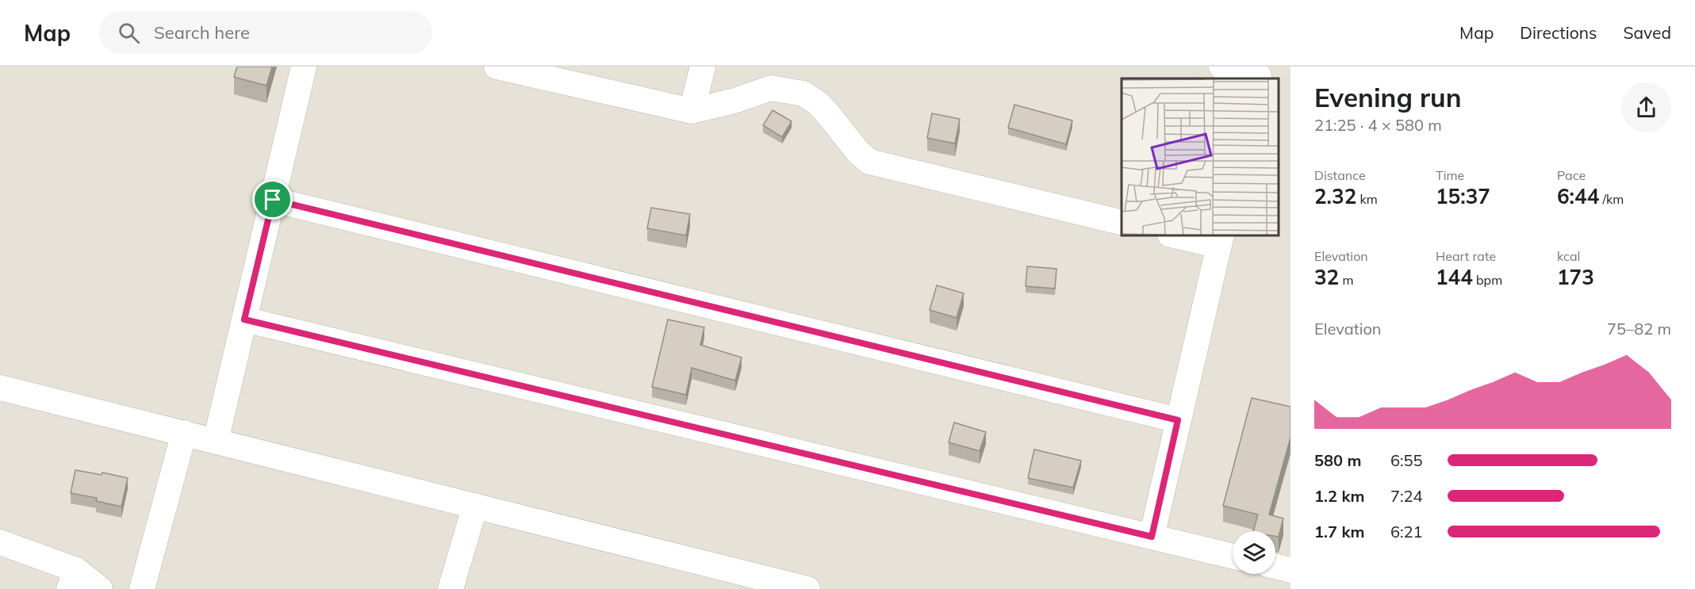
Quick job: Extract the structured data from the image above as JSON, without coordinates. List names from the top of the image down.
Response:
{
  "page": {
    "header": "Map",
    "search": "Search here",
    "nav": ["Map", "Directions", "Saved"],
    "heading": ["Evening run", "21:25 · 4 × 580 m"],
    "stats": [
      ["Distance", "2.32 km"],
      ["Time", "15:37"],
      ["Pace", "6:44 /km"],
      ["Elevation", "32 m"],
      ["Heart rate", "144 bpm"],
      ["kcal", "173"]
    ],
    "chart": ["Elevation", "75–82 m"],
    "list": [
      {
        "name": "580 m",
        "note": "6:55"
      },
      {
        "name": "1.2 km",
        "note": "7:24"
      },
      {
        "name": "1.7 km",
        "note": "6:21"
      }
    ]
  }
}
